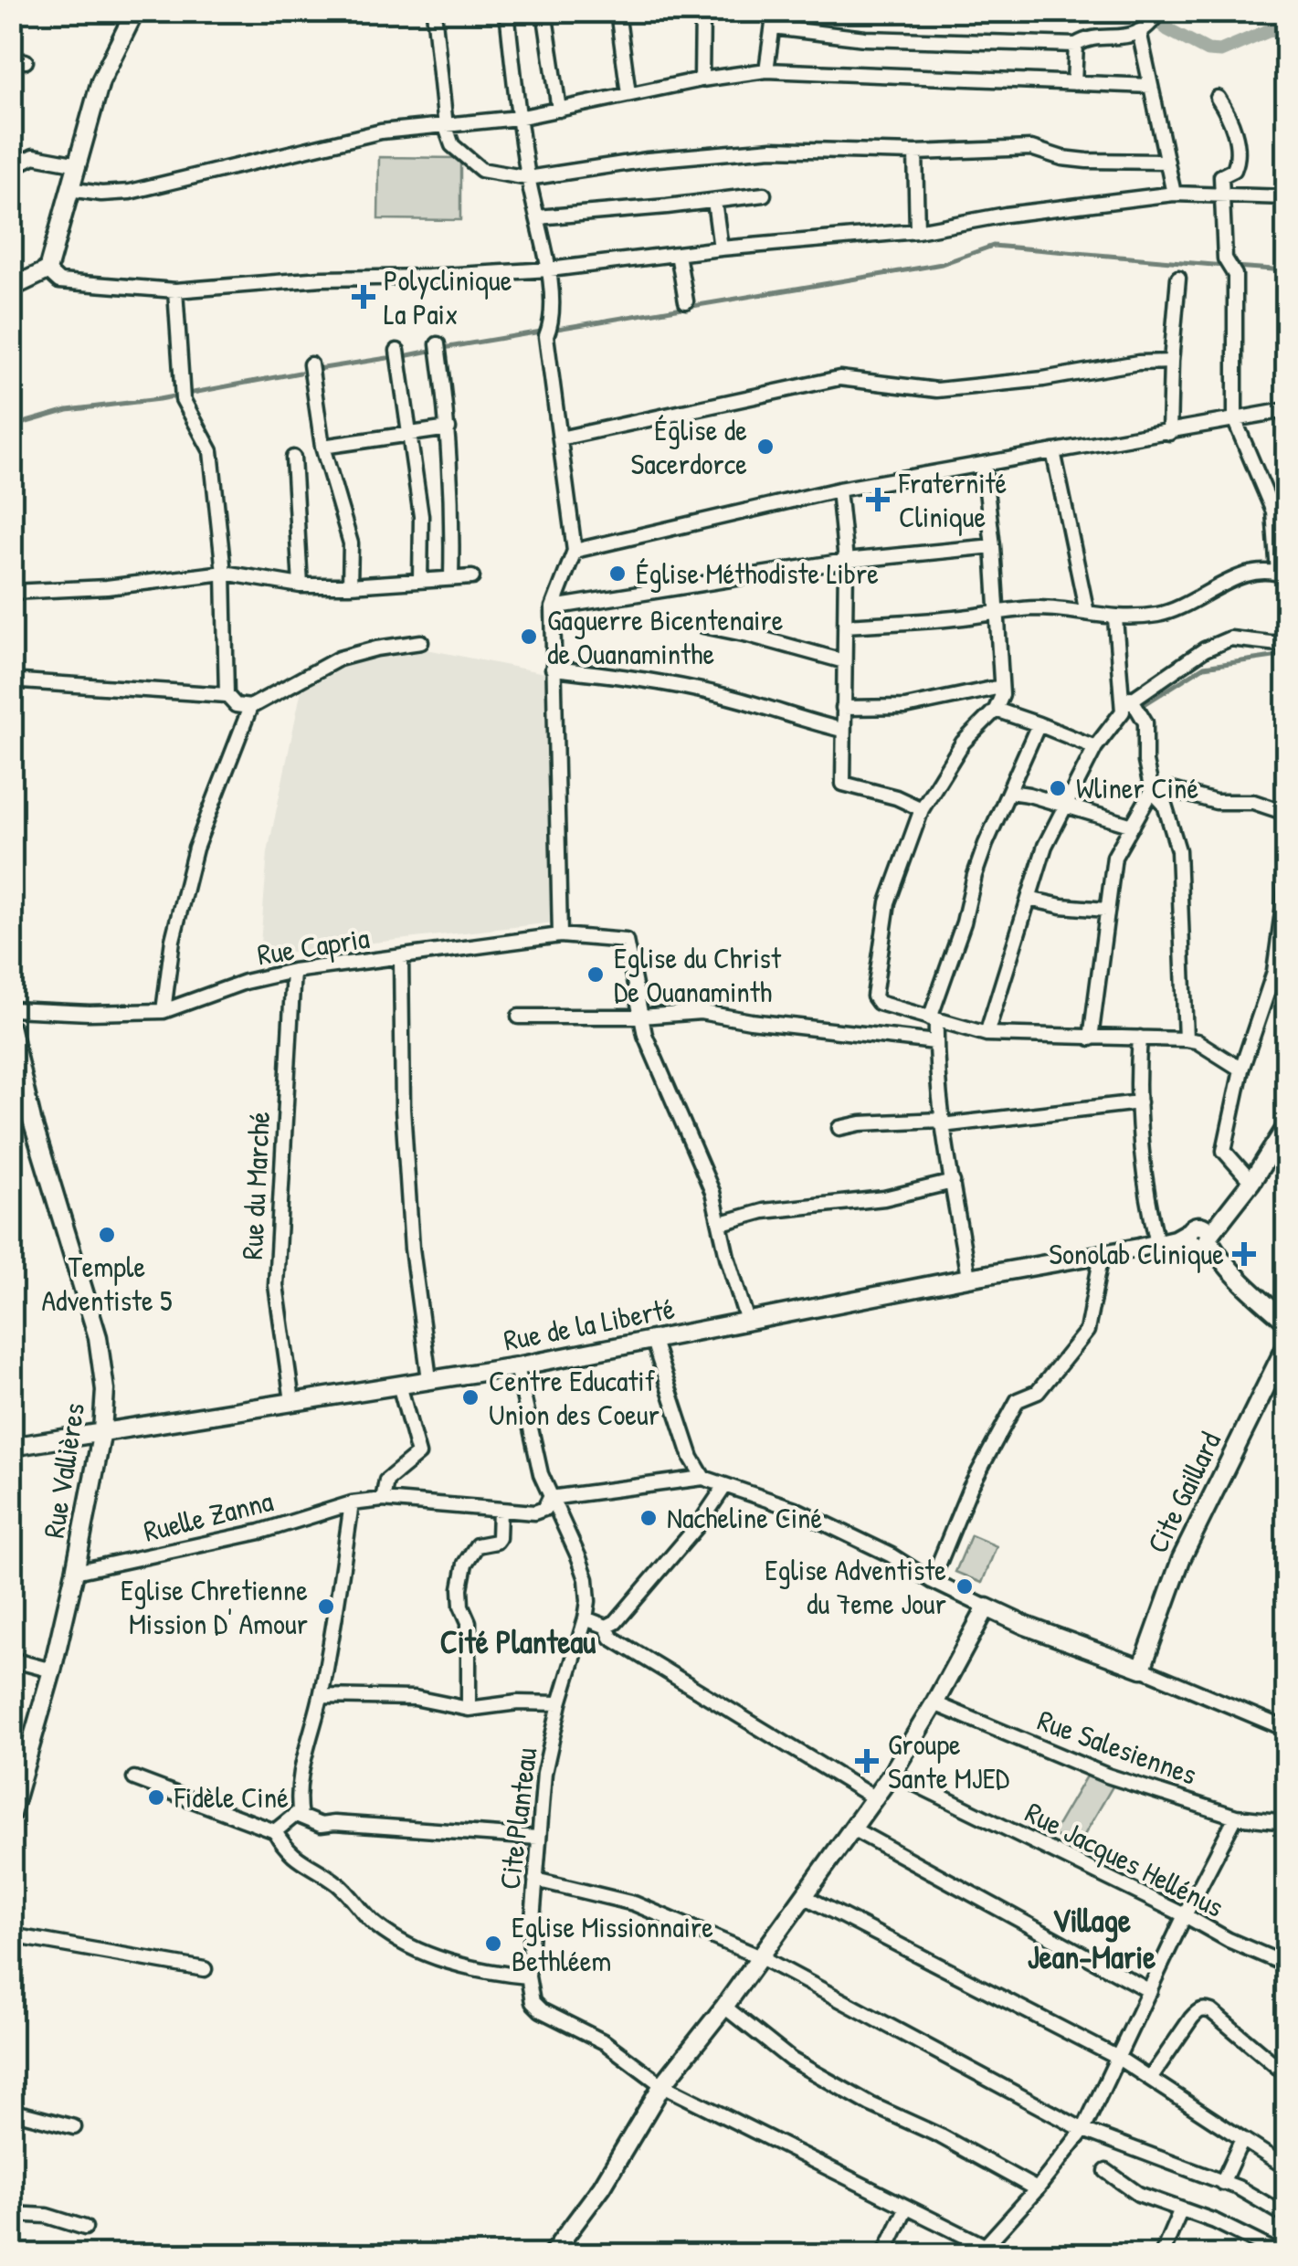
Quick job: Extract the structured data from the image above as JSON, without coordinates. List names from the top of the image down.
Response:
{
  "streets": {
    "street": [
      "Rue Capria",
      "Rue du Marché",
      "Rue de la Liberté",
      "Rue Vallières",
      "Cite Gaillard",
      "Ruelle Zanna",
      "Rue Salesiennes",
      "Cite Planteau",
      "Rue Jacques Hellénus"
    ]
  },
  "crossings": [
    ["Rue Capria", "Rue du Marché"],
    ["Rue du Marché", "Rue de la Liberté"],
    ["Rue de la Liberté", "Rue Vallières"],
    ["Rue de la Liberté", "Cite Planteau"],
    ["Rue Vallières", "Ruelle Zanna"],
    ["Ruelle Zanna", "Cite Planteau"]
  ],
  "districts": ["Cité Planteau", "Village Jean-Marie"],
  "places": {
    "health": [
      "Polyclinique La Paix",
      "Fraternité Clinique",
      "Sonolab Clinique",
      "Groupe Sante MJED"
    ],
    "other": [
      "Église de Sacerdorce",
      "Église Méthodiste Libre",
      "Gaguerre Bicentenaire de Ouanaminthe",
      "Wliner Ciné",
      "Eglise du Christ De Ouanaminth",
      "Temple Adventiste 5",
      "Centre Educatif Union des Coeur",
      "Nacheline Ciné",
      "Eglise Adventiste du 7eme Jour",
      "Eglise Chretienne Mission D' Amour",
      "Fidèle Ciné",
      "Eglise Missionnaire Bethléem"
    ]
  }
}
